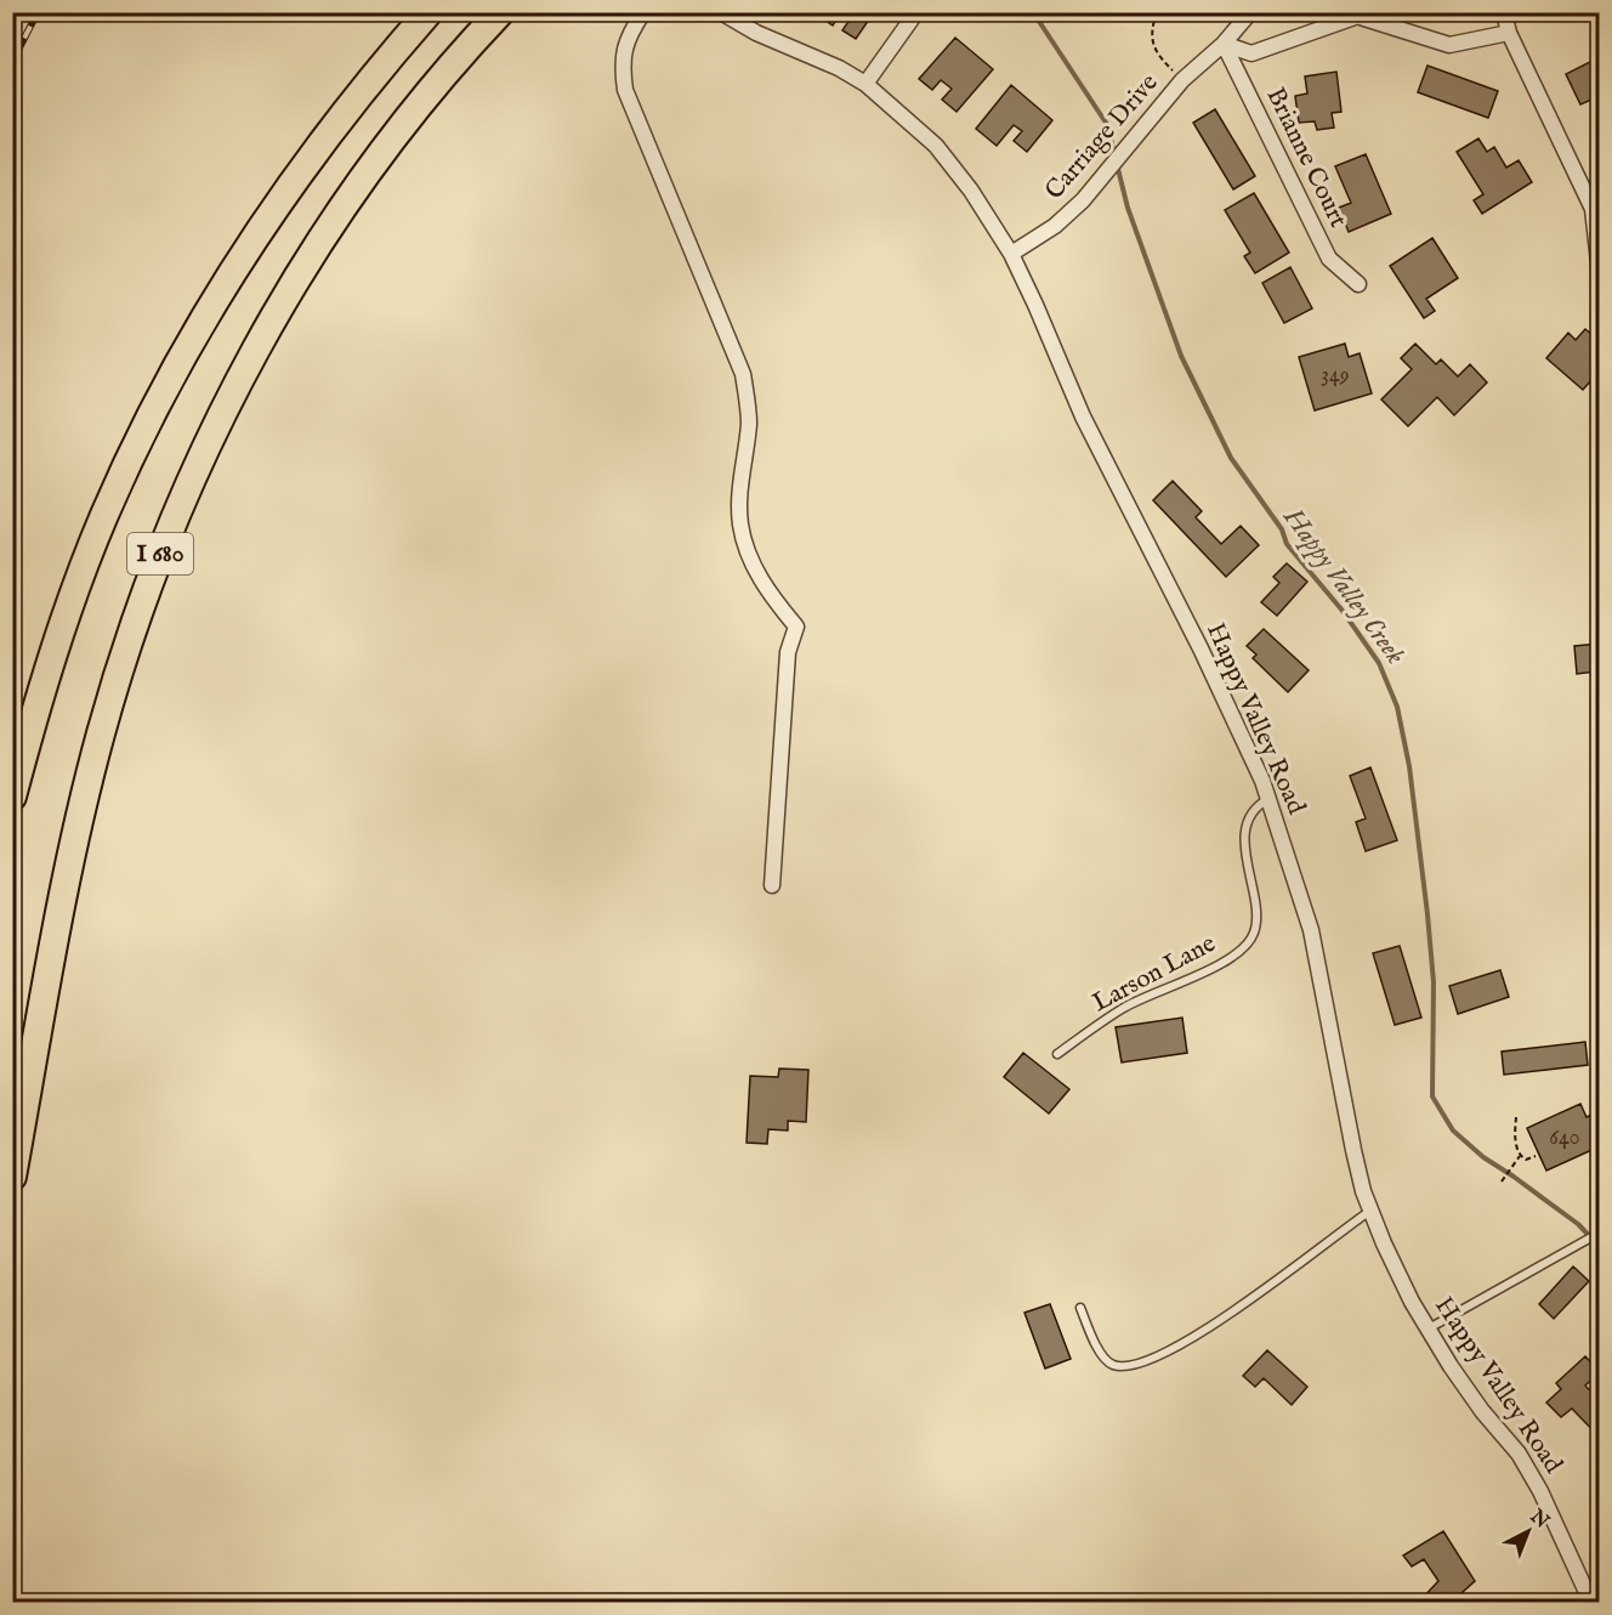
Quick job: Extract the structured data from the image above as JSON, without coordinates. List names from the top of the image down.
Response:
{
  "streets": {
    "highway": ["I 680"],
    "street": ["Carriage Drive", "Brianne Court", "Happy Valley Road"],
    "lane": ["Larson Lane"]
  },
  "crossings": [
    ["Carriage Drive", "Brianne Court"],
    ["Carriage Drive", "Happy Valley Road"],
    ["Happy Valley Road", "Larson Lane"]
  ],
  "water": ["Happy Valley Creek"],
  "house_numbers": ["349", "640"],
  "north": "top right"
}
